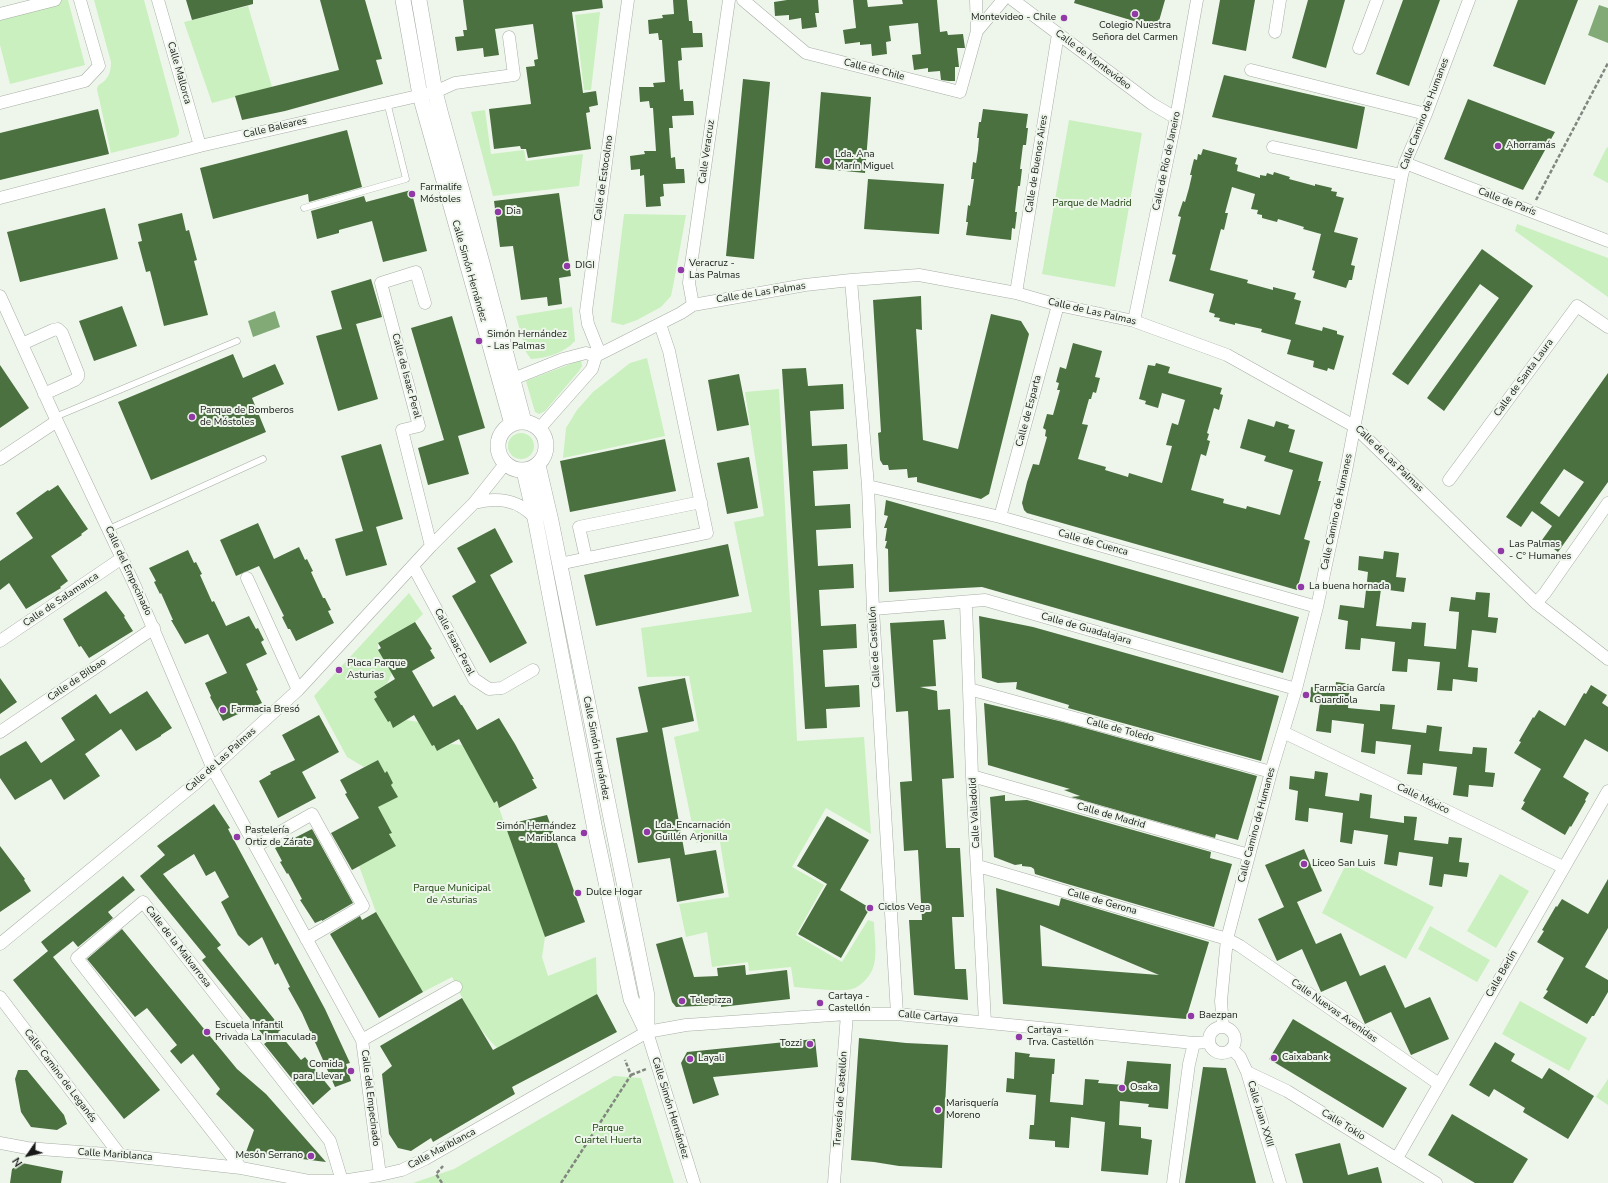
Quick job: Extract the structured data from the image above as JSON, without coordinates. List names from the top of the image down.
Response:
{
  "streets": {
    "street": [
      "Calle de Montevideo",
      "Calle de Chile",
      "Calle Mallorca",
      "Calle Camino de Humanes",
      "Calle Baleares",
      "Calle Veracruz",
      "Calle de Río de Janeiro",
      "Calle de Buenos Aires",
      "Calle de Estocolmo",
      "Calle de París",
      "Calle Simón Hernández",
      "Calle de Las Palmas",
      "Calle de Isaac Peral",
      "Calle de Santa Laura",
      "Calle de Esparta",
      "Calle de Cuenca",
      "Calle del Empecinado",
      "Calle de Salamanca",
      "Calle de Guadalajara",
      "Calle Isaac Peral",
      "Calle de Castellón",
      "Calle de Bilbao",
      "Calle de Toledo",
      "Calle México",
      "Calle Valladolid",
      "Calle de Madrid",
      "Calle de Gerona",
      "Calle de la Malvarrosa",
      "Calle Berlín",
      "Calle Nuevas Avenidas",
      "Calle Cartaya",
      "Calle Camino de Leganés",
      "Travesía de Castellón",
      "Calle Juan XXIII",
      "Calle Tokio",
      "Calle Mariblanca"
    ]
  },
  "crossings": [
    ["Calle de Montevideo", "Calle de Río de Janeiro"],
    ["Calle de Montevideo", "Calle de Buenos Aires"],
    ["Calle Mallorca", "Calle Baleares"],
    ["Calle Camino de Humanes", "Calle de París"],
    ["Calle Camino de Humanes", "Calle de Las Palmas"],
    ["Calle Camino de Humanes", "Calle de Cuenca"],
    ["Calle Camino de Humanes", "Calle de Guadalajara"],
    ["Calle Camino de Humanes", "Calle de Toledo"],
    ["Calle Camino de Humanes", "Calle México"],
    ["Calle Camino de Humanes", "Calle de Madrid"],
    ["Calle Camino de Humanes", "Calle de Gerona"],
    ["Calle Camino de Humanes", "Calle Nuevas Avenidas"],
    ["Calle Camino de Humanes", "Calle Cartaya"],
    ["Calle Camino de Humanes", "Calle Juan XXIII"],
    ["Calle Baleares", "Calle Simón Hernández"],
    ["Calle Veracruz", "Calle de Las Palmas"],
    ["Calle de Río de Janeiro", "Calle de Las Palmas"],
    ["Calle de Buenos Aires", "Calle de Las Palmas"],
    ["Calle de Estocolmo", "Calle de Las Palmas"],
    ["Calle Simón Hernández", "Calle de Las Palmas"],
    ["Calle Simón Hernández", "Calle Cartaya"],
    ["Calle Simón Hernández", "Calle Mariblanca"],
    ["Calle de Las Palmas", "Calle de Isaac Peral"],
    ["Calle de Las Palmas", "Calle de Esparta"],
    ["Calle de Las Palmas", "Calle del Empecinado"],
    ["Calle de Las Palmas", "Calle Isaac Peral"],
    ["Calle de Las Palmas", "Calle de Castellón"],
    ["Calle de Esparta", "Calle de Cuenca"],
    ["Calle de Cuenca", "Calle de Castellón"],
    ["Calle del Empecinado", "Calle de Salamanca"],
    ["Calle del Empecinado", "Calle de Bilbao"],
    ["Calle del Empecinado", "Calle Mariblanca"],
    ["Calle de Guadalajara", "Calle de Castellón"],
    ["Calle de Guadalajara", "Calle Valladolid"],
    ["Calle de Castellón", "Calle Cartaya"],
    ["Calle de Toledo", "Calle Valladolid"],
    ["Calle México", "Calle Berlín"],
    ["Calle Valladolid", "Calle de Madrid"],
    ["Calle Valladolid", "Calle de Gerona"],
    ["Calle Valladolid", "Calle Cartaya"],
    ["Calle de Gerona", "Calle Nuevas Avenidas"],
    ["Calle de la Malvarrosa", "Calle Mariblanca"],
    ["Calle Berlín", "Calle Nuevas Avenidas"],
    ["Calle Berlín", "Calle Tokio"],
    ["Calle Cartaya", "Travesía de Castellón"],
    ["Calle Cartaya", "Calle Juan XXIII"],
    ["Calle Cartaya", "Calle Mariblanca"],
    ["Calle Camino de Leganés", "Calle Mariblanca"],
    ["Calle Juan XXIII", "Calle Tokio"]
  ],
  "parks": ["Parque de Madrid", "Parque Municipal de Asturias", "Parque Cuartel Huerta"],
  "places": [
    "Colegio Nuestra Señora del Carmen",
    "Montevideo - Chile",
    "Ahorramás",
    "Lda. Ana Marín Miguel",
    "Farmalife Móstoles",
    "Dia",
    "DIGI",
    "Veracruz - Las Palmas",
    "Simón Hernández - Las Palmas",
    "Parque de Bomberos de Móstoles",
    "Las Palmas - Cº Humanes",
    "La buena hornada",
    "Placa Parque Asturias",
    "Farmacia García Guardiola",
    "Farmacia Bresó",
    "Lda. Encarnación Guillén Arjonilla",
    "Simón Hernández - Mariblanca",
    "Pastelería Ortiz de Zárate",
    "Liceo San Luis",
    "Dulce Hogar",
    "Ciclos Vega",
    "Telepizza",
    "Cartaya - Castellón",
    "Baezpan",
    "Escuela Infantil Privada La Inmaculada",
    "Cartaya - Trva. Castellón",
    "Tozzi",
    "Caixabank",
    "Layali",
    "Comida para Llevar",
    "Osaka",
    "Marisquería Moreno",
    "Mesón Serrano"
  ],
  "north": "bottom left"
}
